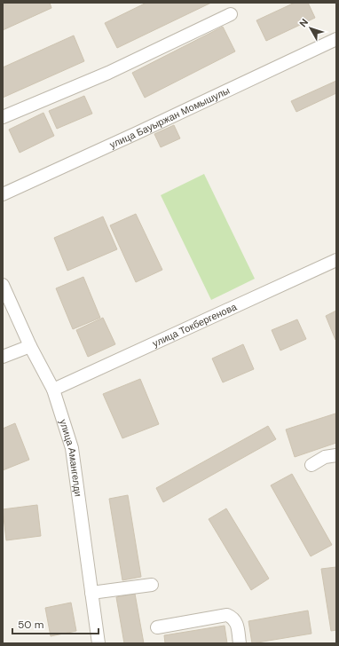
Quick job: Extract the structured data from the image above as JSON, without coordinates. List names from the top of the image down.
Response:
{
  "streets": {
    "street": ["улица Бауыржан Момышулы", "улица Токбергенова", "улица Амангелди"]
  },
  "crossings": [
    ["улица Токбергенова", "улица Амангелди"]
  ],
  "scale_bar": "50 m",
  "north": "top left"
}
